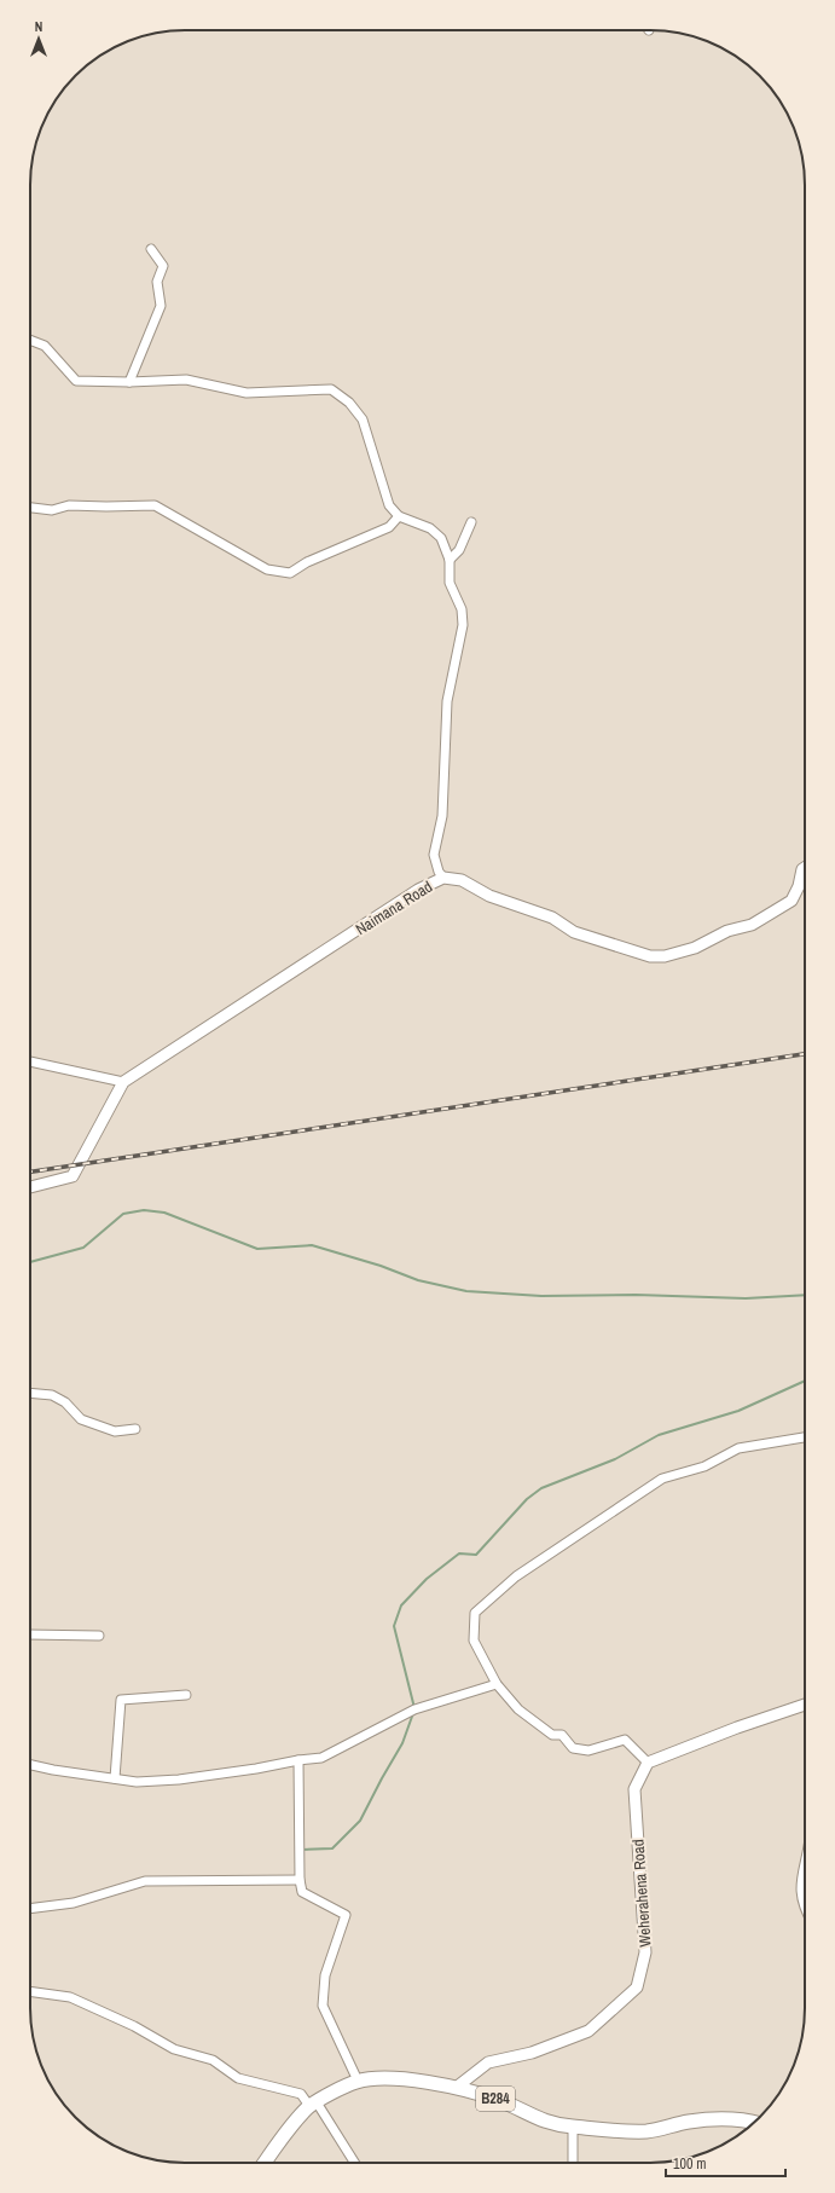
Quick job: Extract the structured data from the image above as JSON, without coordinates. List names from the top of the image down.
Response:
{
  "streets": {
    "main road": ["B284"],
    "street": ["Naimana Road", "Weherahena Road"]
  },
  "crossings": [
    ["Weherahena Road", "B284"]
  ],
  "scale_bar": "100 m",
  "north": "top"
}
